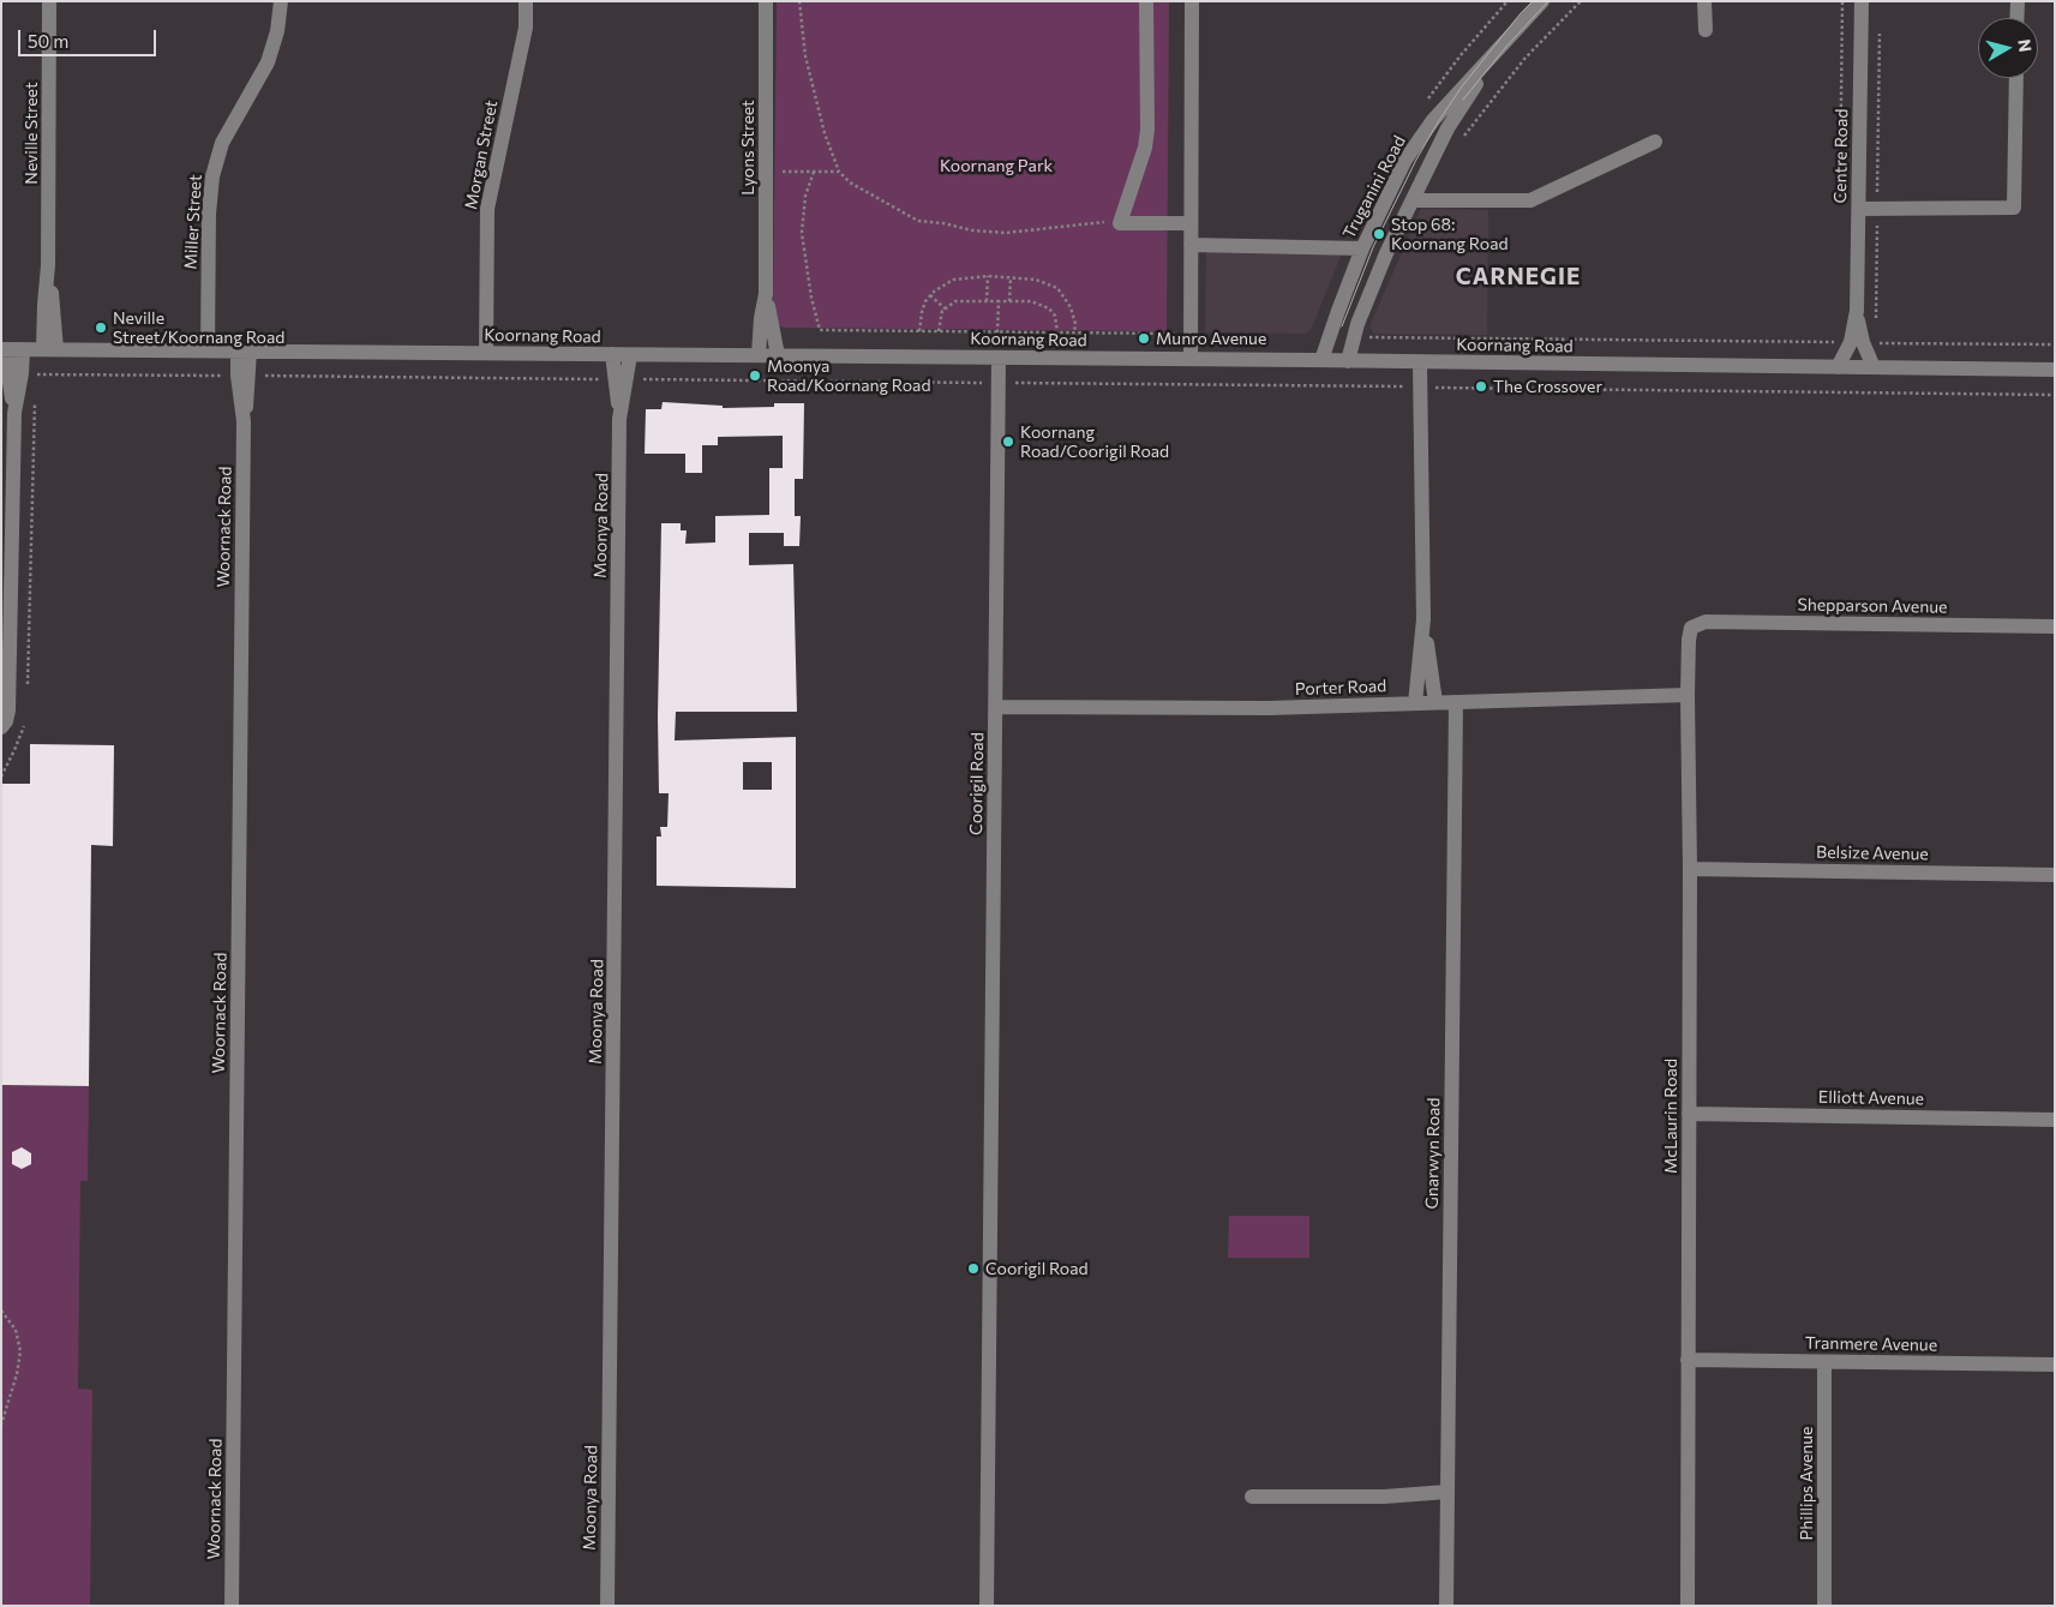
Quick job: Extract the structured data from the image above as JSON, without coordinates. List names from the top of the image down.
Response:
{
  "streets": {
    "street": [
      "Neville Street",
      "Lyons Street",
      "Morgan Street",
      "Centre Road",
      "Truganini Road",
      "Miller Street",
      "Koornang Road",
      "Moonya Road",
      "Woornack Road",
      "Shepparson Avenue",
      "Porter Road",
      "Coorigil Road",
      "Belsize Avenue",
      "Elliott Avenue",
      "McLaurin Road",
      "Gnarwyn Road",
      "Tranmere Avenue",
      "Phillips Avenue"
    ]
  },
  "crossings": [
    ["Neville Street", "Koornang Road"],
    ["Lyons Street", "Koornang Road"],
    ["Morgan Street", "Koornang Road"],
    ["Centre Road", "Koornang Road"],
    ["Truganini Road", "Koornang Road"],
    ["Miller Street", "Koornang Road"],
    ["Koornang Road", "Moonya Road"],
    ["Koornang Road", "Woornack Road"],
    ["Koornang Road", "Coorigil Road"],
    ["Shepparson Avenue", "McLaurin Road"],
    ["Porter Road", "Coorigil Road"],
    ["Porter Road", "McLaurin Road"],
    ["Porter Road", "Gnarwyn Road"],
    ["Belsize Avenue", "McLaurin Road"],
    ["Elliott Avenue", "McLaurin Road"],
    ["McLaurin Road", "Tranmere Avenue"],
    ["Tranmere Avenue", "Phillips Avenue"]
  ],
  "districts": ["CARNEGIE"],
  "parks": ["Koornang Park"],
  "places": [
    "Stop 68: Koornang Road",
    "Neville Street/Koornang Road",
    "Munro Avenue",
    "Moonya Road/Koornang Road",
    "The Crossover",
    "Koornang Road/Coorigil Road",
    "Coorigil Road"
  ],
  "scale_bar": "50 m",
  "north": "right"
}
